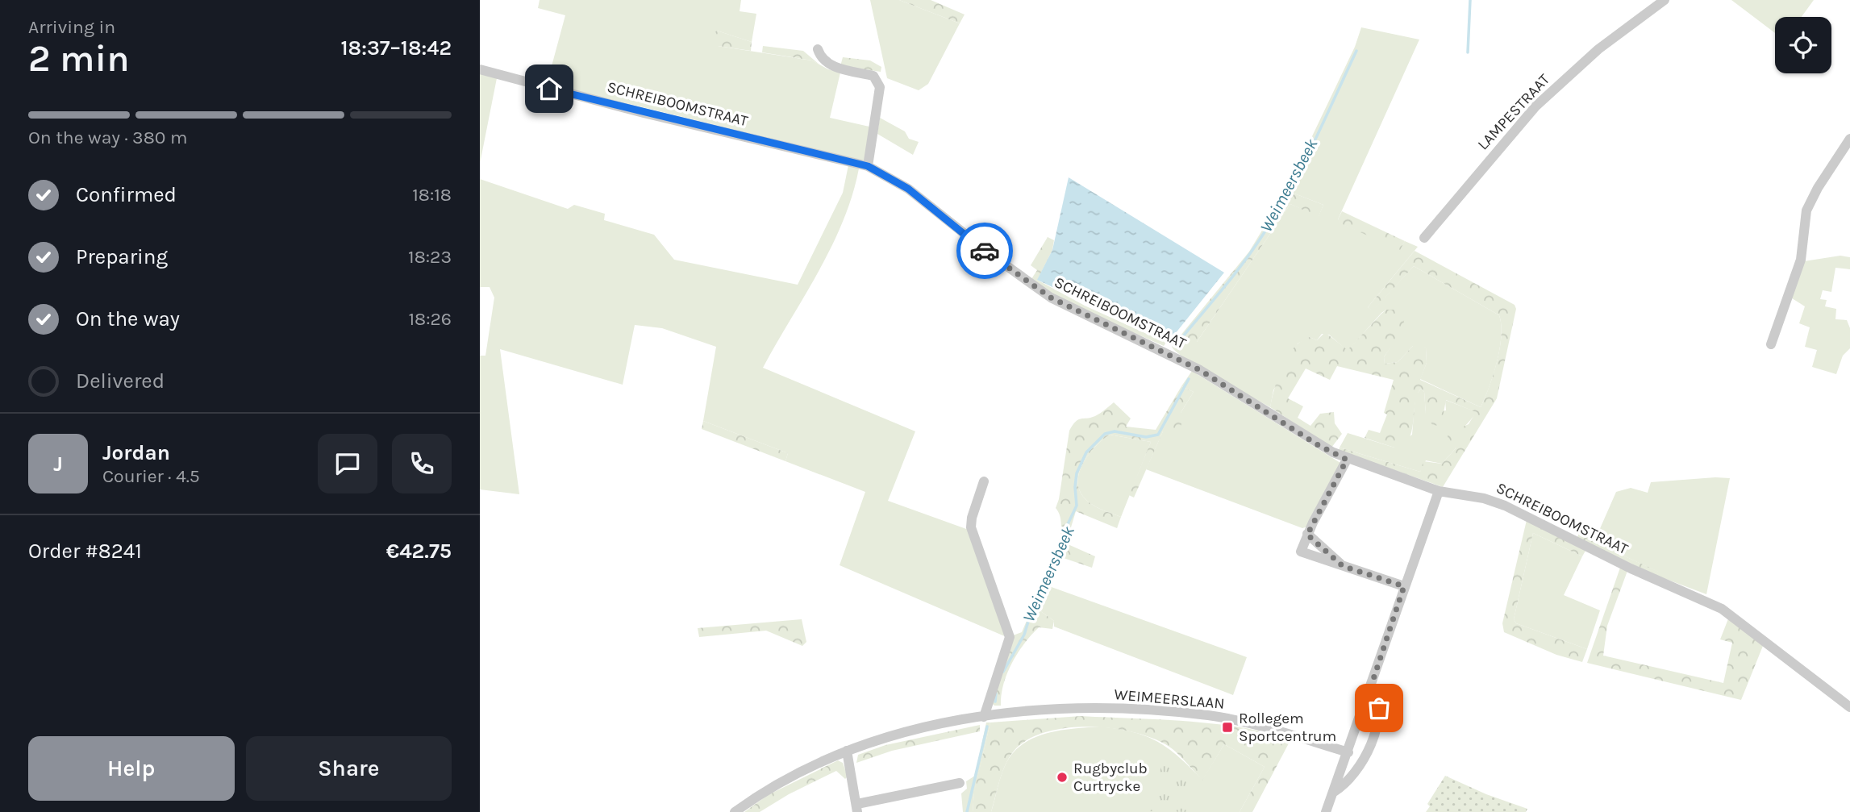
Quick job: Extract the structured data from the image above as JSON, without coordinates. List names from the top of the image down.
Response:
{
  "streets": {
    "street": ["SCHREIBOOMSTRAAT", "LAMPESTRAAT", "WEIMEERSLAAN"]
  },
  "water": ["Weimeersbeek"],
  "places": {
    "transit": ["Rollegem Sportcentrum"],
    "other": ["Rugbyclub Curtrycke"]
  },
  "page": {
    "heading": ["2 min", "Arriving in", "18:37–18:42"],
    "panel": [
      "Jordan",
      "Courier · 4.5",
      "Order #8241",
      "€42.75"
    ],
    "bar": "On the way · 380 m",
    "list": [
      ["Confirmed", "18:18"],
      ["Preparing", "18:23"],
      ["On the way", "18:26"],
      "Delivered"
    ],
    "round": "J",
    "buttons": ["Help", "Share"]
  }
}
